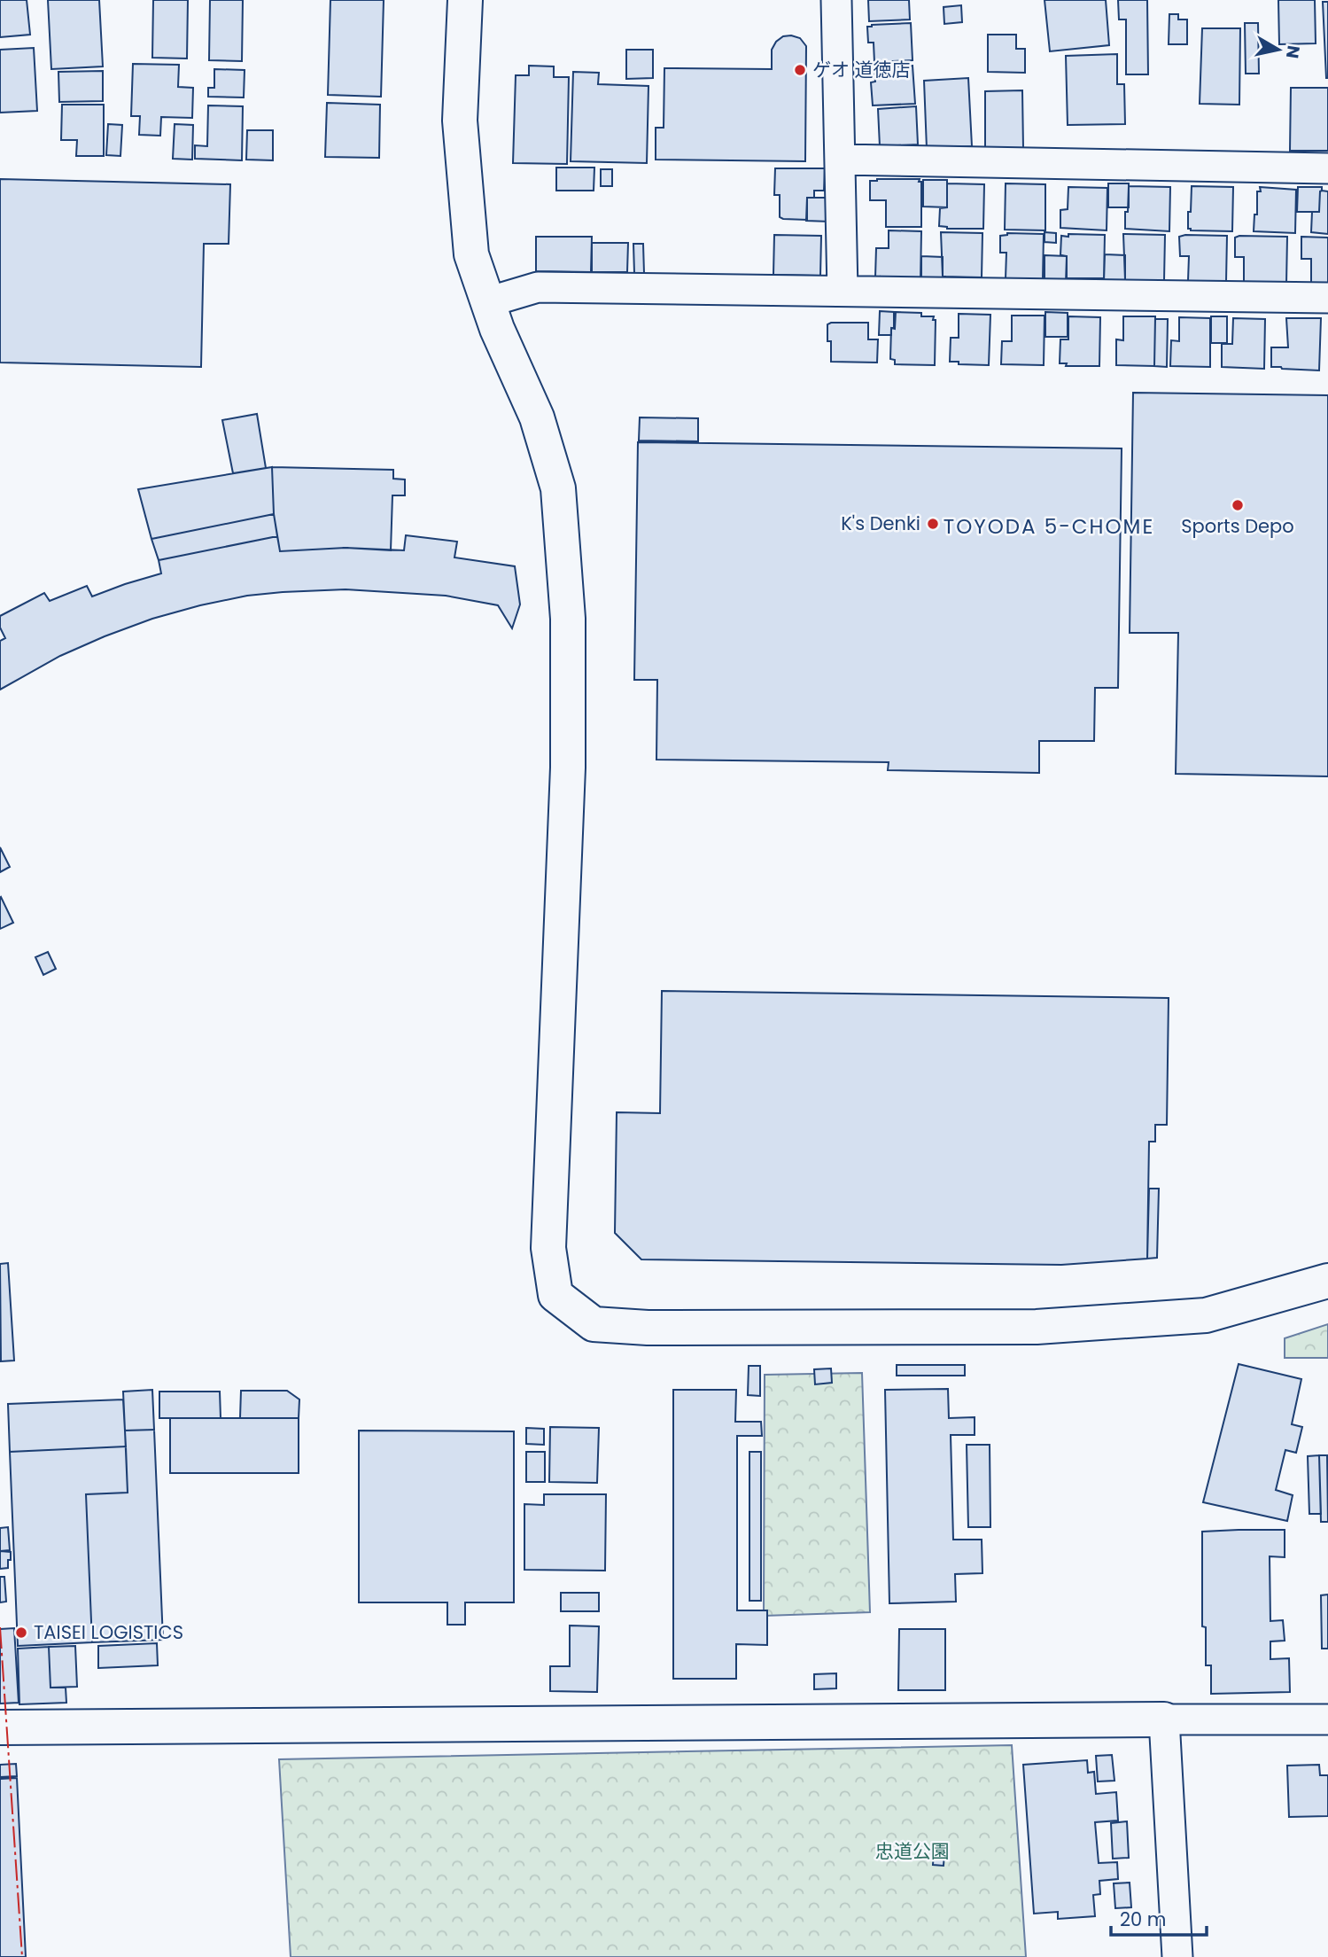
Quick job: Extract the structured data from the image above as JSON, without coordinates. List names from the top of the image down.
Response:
{
  "districts": ["TOYODA 5-CHOME"],
  "parks": ["忠道公園"],
  "places": [
    "ゲオ 道徳店",
    "Sports Depo",
    "K's Denki",
    "TAISEI LOGISTICS"
  ],
  "scale_bar": "20 m",
  "north": "right"
}
